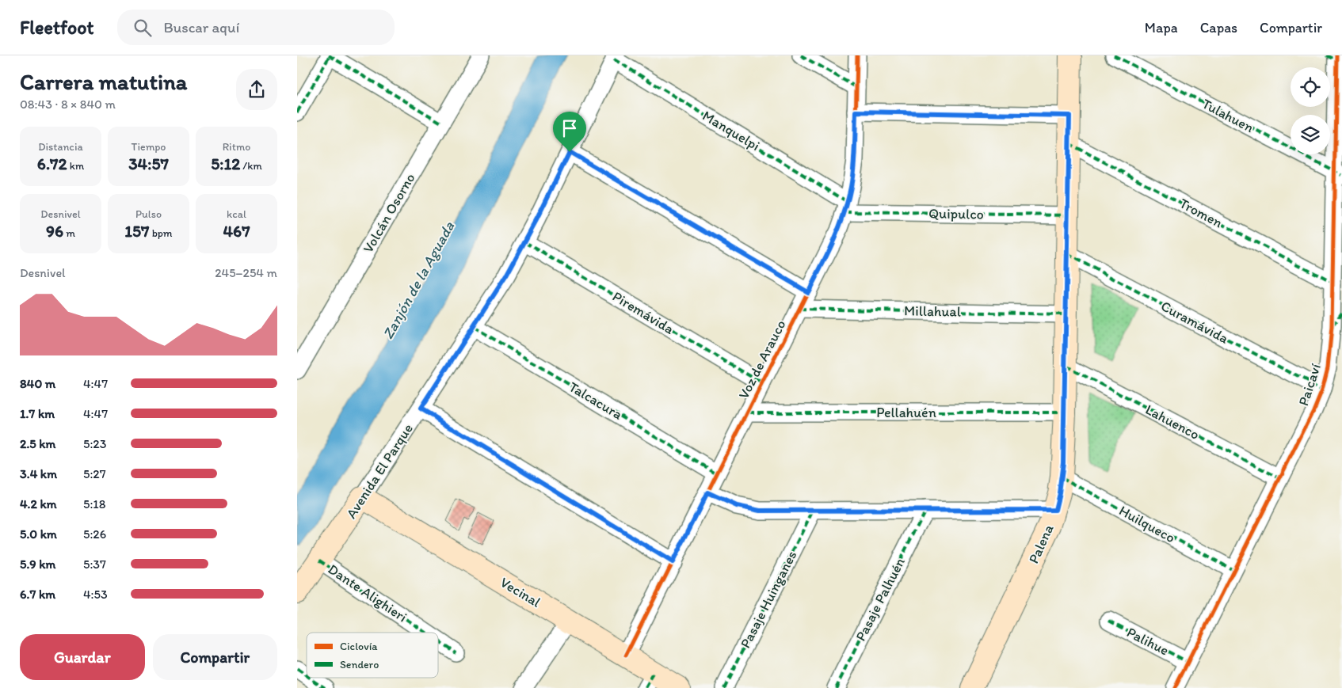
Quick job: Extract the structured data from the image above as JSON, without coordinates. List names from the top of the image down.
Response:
{
  "streets": {
    "street": [
      "Tulahuen",
      "Manquelpi",
      "Volcán Osorno",
      "Tromen",
      "Quipulco",
      "Millahual",
      "Piremávida",
      "Curamávida",
      "Voz de Arauco",
      "Paicaví",
      "Talcacura",
      "Pellahuén",
      "Lahuenco",
      "Avenida El Parque",
      "Huilqueco",
      "Palena",
      "Vecinal",
      "Dante Alighieri",
      "Pasaje Huinganes",
      "Pasaje Palhuén",
      "Palihue"
    ]
  },
  "crossings": [
    ["Tulahuen", "Paicaví"],
    ["Manquelpi", "Quipulco"],
    ["Manquelpi", "Voz de Arauco"],
    ["Manquelpi", "Avenida El Parque"],
    ["Tromen", "Paicaví"],
    ["Tromen", "Palena"],
    ["Quipulco", "Voz de Arauco"],
    ["Quipulco", "Palena"],
    ["Millahual", "Voz de Arauco"],
    ["Millahual", "Palena"],
    ["Piremávida", "Voz de Arauco"],
    ["Piremávida", "Avenida El Parque"],
    ["Curamávida", "Paicaví"],
    ["Curamávida", "Palena"],
    ["Voz de Arauco", "Talcacura"],
    ["Voz de Arauco", "Pellahuén"],
    ["Voz de Arauco", "Vecinal"],
    ["Paicaví", "Lahuenco"],
    ["Paicaví", "Huilqueco"],
    ["Paicaví", "Palihue"],
    ["Talcacura", "Avenida El Parque"],
    ["Pellahuén", "Palena"],
    ["Lahuenco", "Palena"],
    ["Avenida El Parque", "Vecinal"],
    ["Avenida El Parque", "Dante Alighieri"],
    ["Huilqueco", "Palena"]
  ],
  "water": ["Zanjón de la Aguada"],
  "legend": ["Ciclovía", "Sendero"],
  "page": {
    "header": "Fleetfoot",
    "search": "Buscar aquí",
    "nav": ["Mapa", "Capas", "Compartir"],
    "heading": ["Carrera matutina", "08:43 · 8 × 840 m"],
    "stats": [
      ["Distancia", "6.72 km"],
      ["Tiempo", "34:57"],
      ["Ritmo", "5:12 /km"],
      ["Desnivel", "96 m"],
      ["Pulso", "157 bpm"],
      ["kcal", "467"]
    ],
    "chart": ["Desnivel", "245–254 m"],
    "list": [
      {
        "name": "840 m",
        "note": "4:47"
      },
      {
        "name": "1.7 km",
        "note": "4:47"
      },
      {
        "name": "2.5 km",
        "note": "5:23"
      },
      {
        "name": "3.4 km",
        "note": "5:27"
      },
      {
        "name": "4.2 km",
        "note": "5:18"
      },
      {
        "name": "5.0 km",
        "note": "5:26"
      },
      {
        "name": "5.9 km",
        "note": "5:37"
      },
      {
        "name": "6.7 km",
        "note": "4:53"
      }
    ],
    "buttons": ["Guardar", "Compartir"]
  }
}
